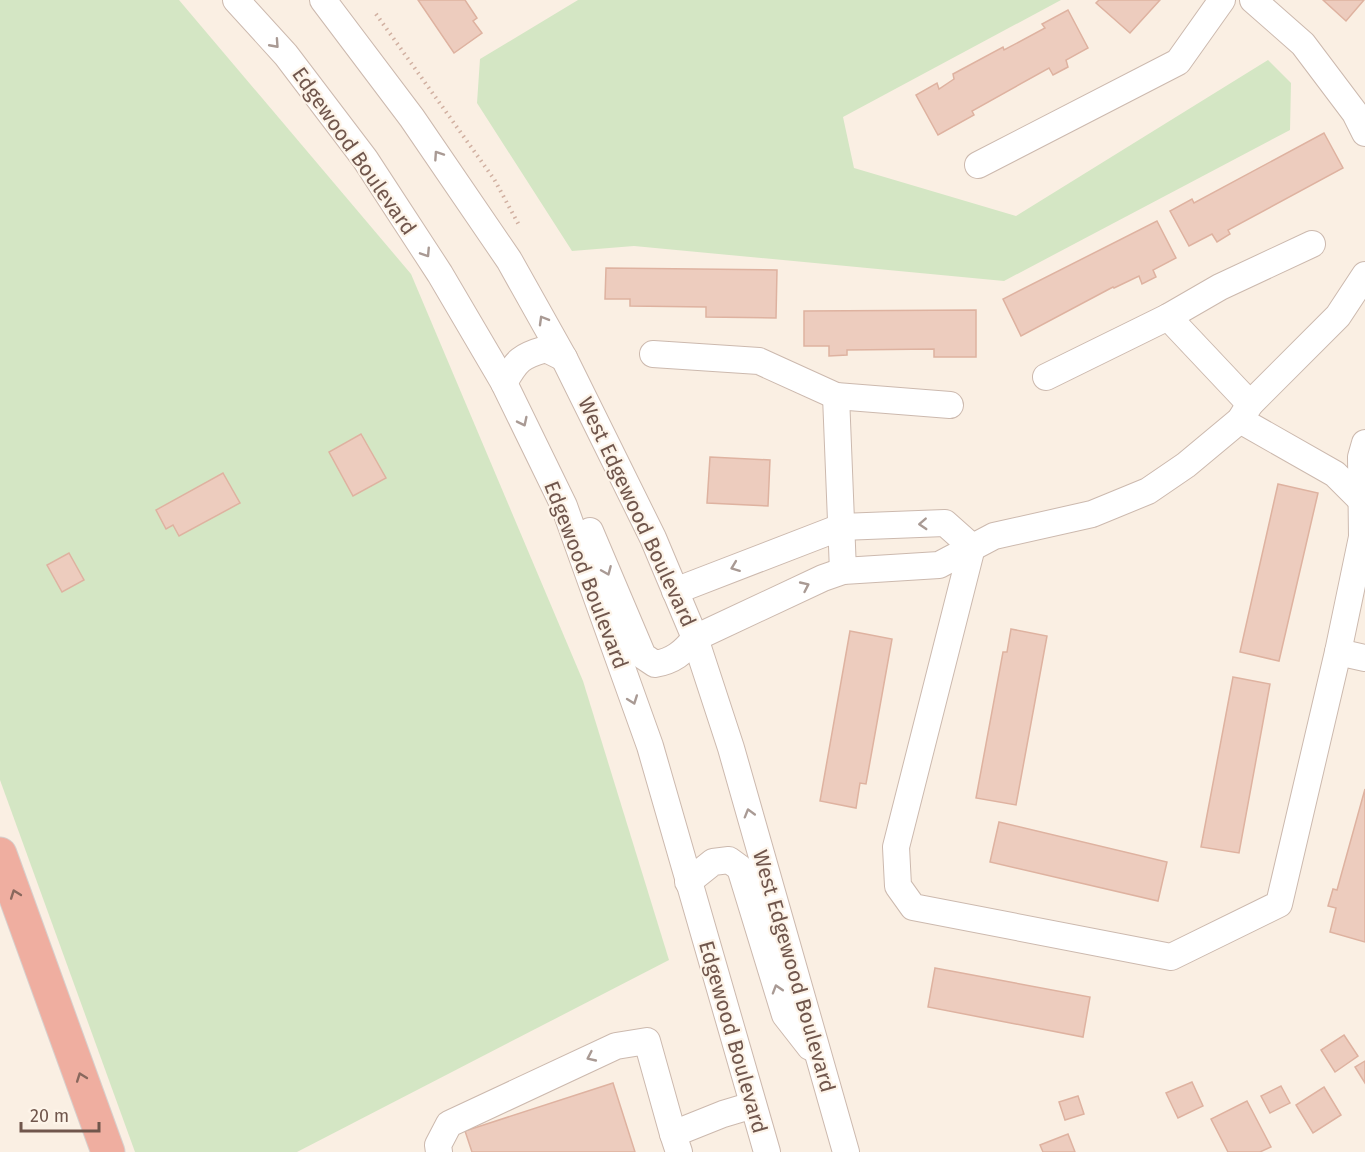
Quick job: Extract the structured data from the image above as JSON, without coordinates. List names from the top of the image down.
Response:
{
  "streets": {
    "street": ["Edgewood Boulevard", "West Edgewood Boulevard"]
  },
  "one_way": ["Edgewood Boulevard", "West Edgewood Boulevard"],
  "scale_bar": "20 m"
}
